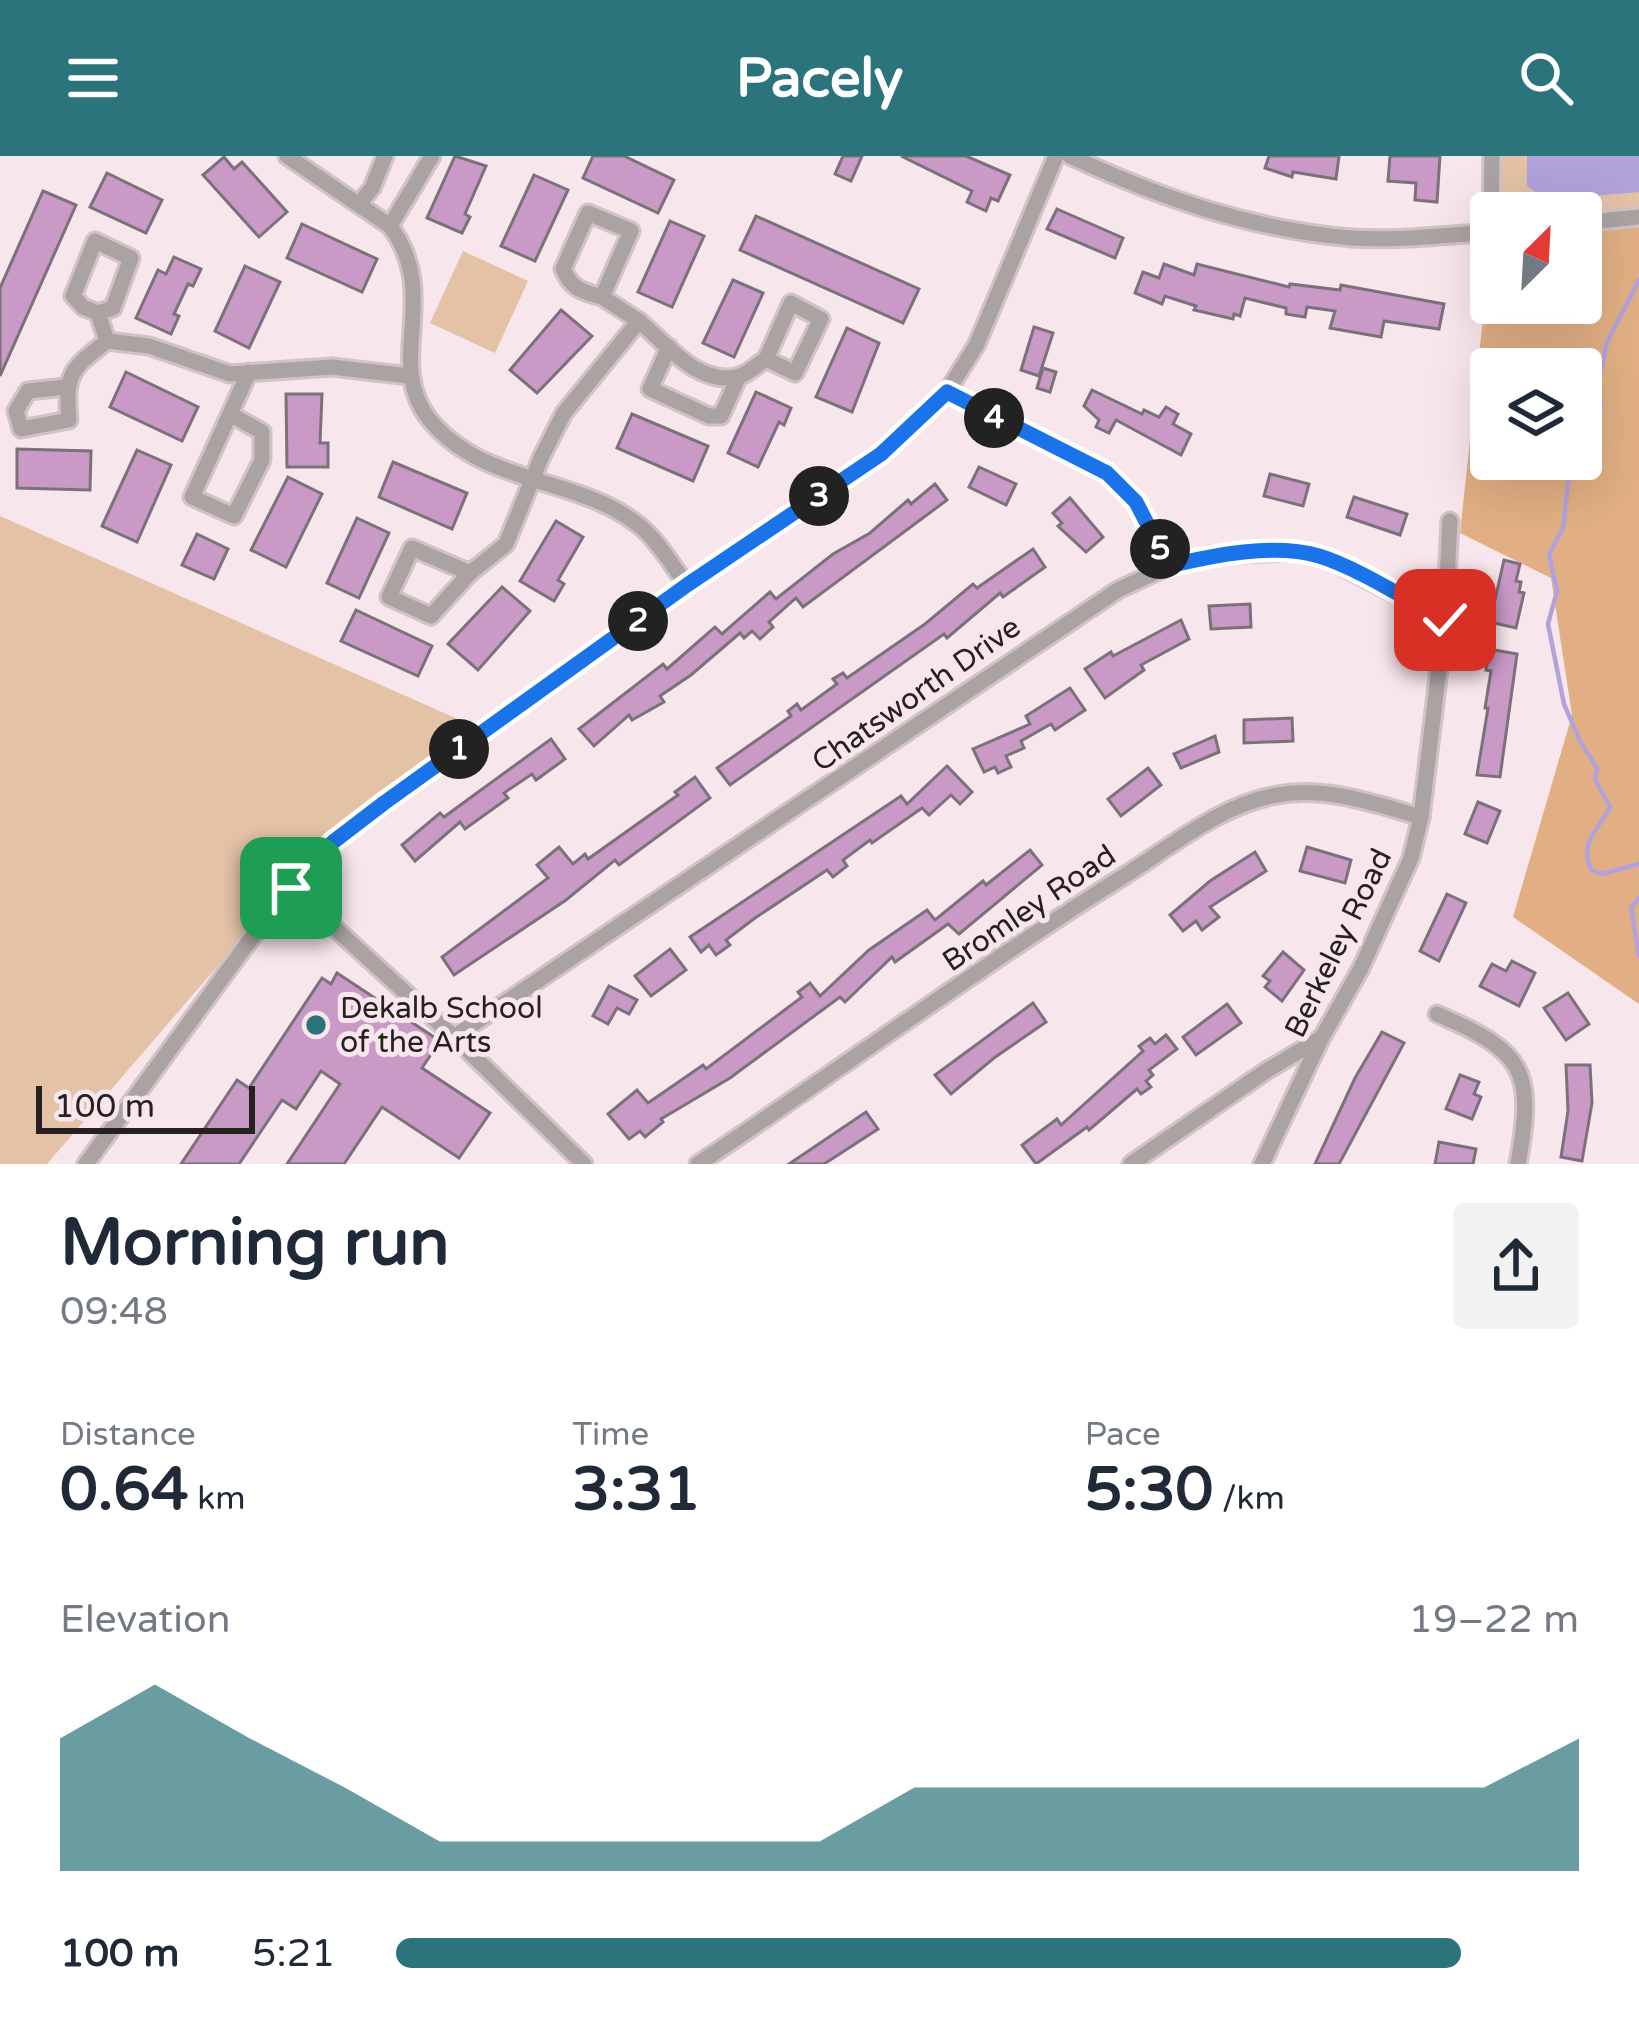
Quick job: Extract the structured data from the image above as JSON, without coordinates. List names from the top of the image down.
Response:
{
  "streets": {
    "street": ["Chatsworth Drive", "Bromley Road", "Berkeley Road"]
  },
  "crossings": [
    ["Chatsworth Drive", "Berkeley Road"],
    ["Bromley Road", "Berkeley Road"]
  ],
  "places": ["Dekalb School of the Arts"],
  "scale_bar": "100 m",
  "north": "top right",
  "page": {
    "header": "Pacely",
    "pins": [
      "4",
      "3",
      "5",
      "2",
      "1"
    ],
    "scale": "100 m",
    "heading": ["Morning run", "09:48"],
    "stats": [
      ["Distance", "0.64 km"],
      ["Time", "3:31"],
      ["Pace", "5:30 /km"]
    ],
    "chart": ["Elevation", "19–22 m"],
    "list": [
      {
        "name": "100 m",
        "note": "5:21"
      }
    ]
  }
}
